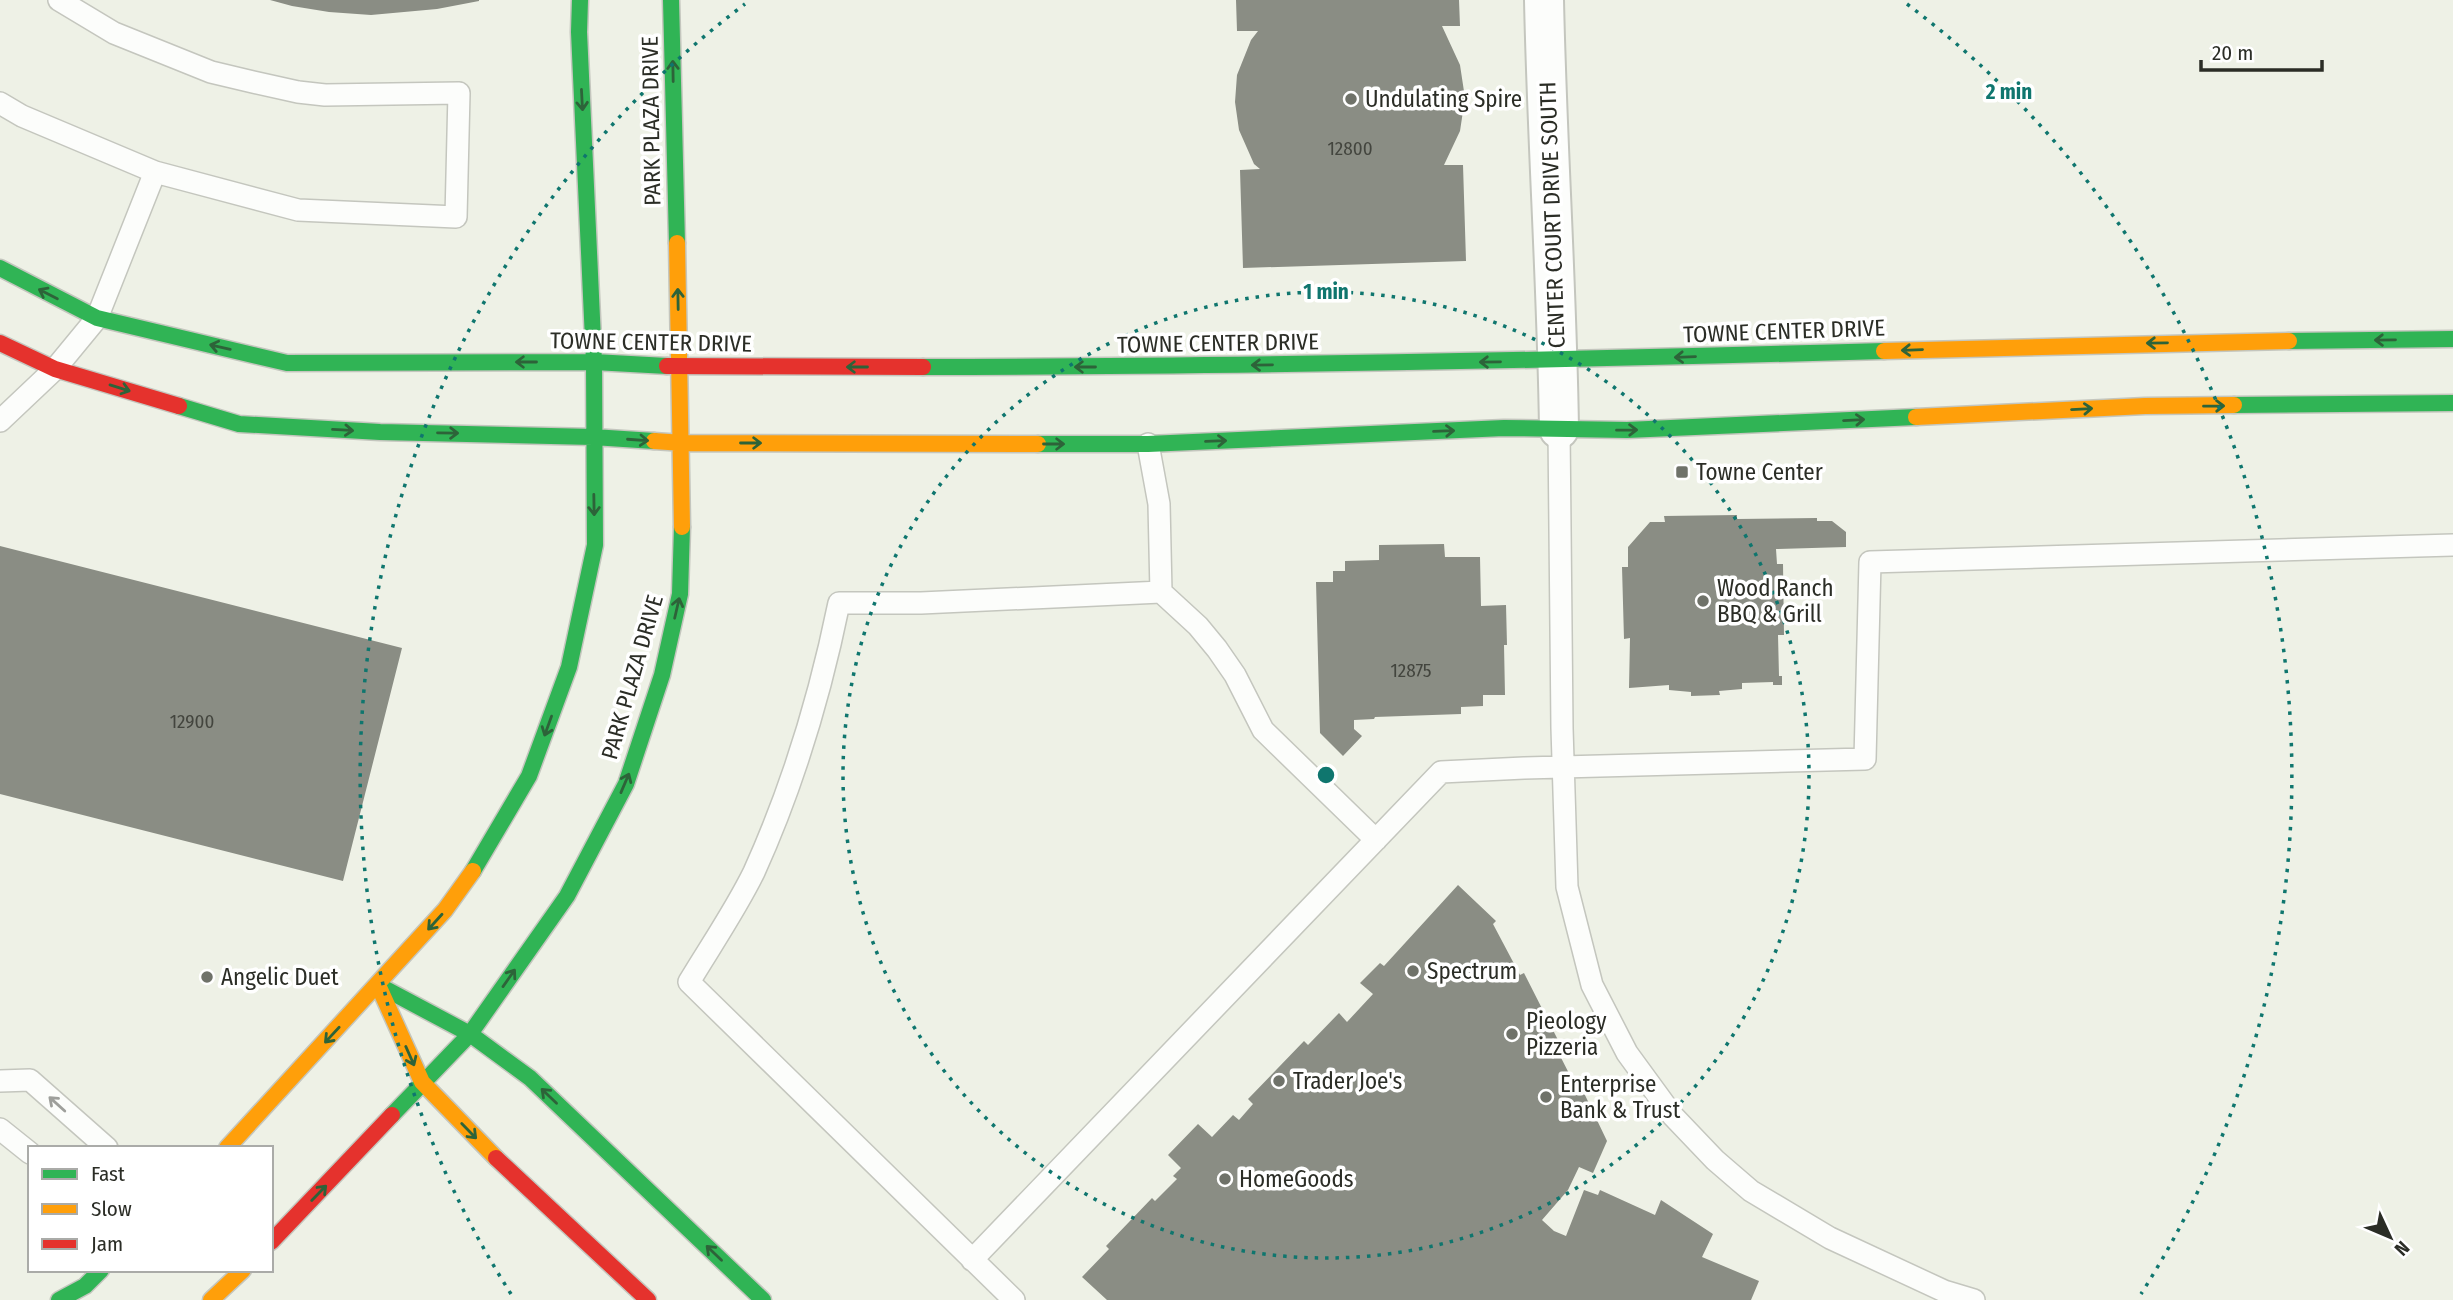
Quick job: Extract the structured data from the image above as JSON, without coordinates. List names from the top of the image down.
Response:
{
  "streets": {
    "main road": ["PARK PLAZA DRIVE", "TOWNE CENTER DRIVE"],
    "street": ["CENTER COURT DRIVE SOUTH"]
  },
  "crossings": [
    ["PARK PLAZA DRIVE", "TOWNE CENTER DRIVE"],
    ["CENTER COURT DRIVE SOUTH", "TOWNE CENTER DRIVE"]
  ],
  "places": {
    "other": [
      "Undulating Spire",
      "Wood Ranch BBQ & Grill",
      "Spectrum",
      "Angelic Duet",
      "Pieology Pizzeria",
      "Trader Joe's",
      "Enterprise Bank & Trust",
      "HomeGoods"
    ],
    "transit": ["Towne Center"]
  },
  "house_numbers": ["12800", "12875", "12900"],
  "legend": ["Fast", "Slow", "Jam"],
  "scale_bar": "20 m",
  "north": "bottom right",
  "rings": ["2 min", "1 min"]
}
